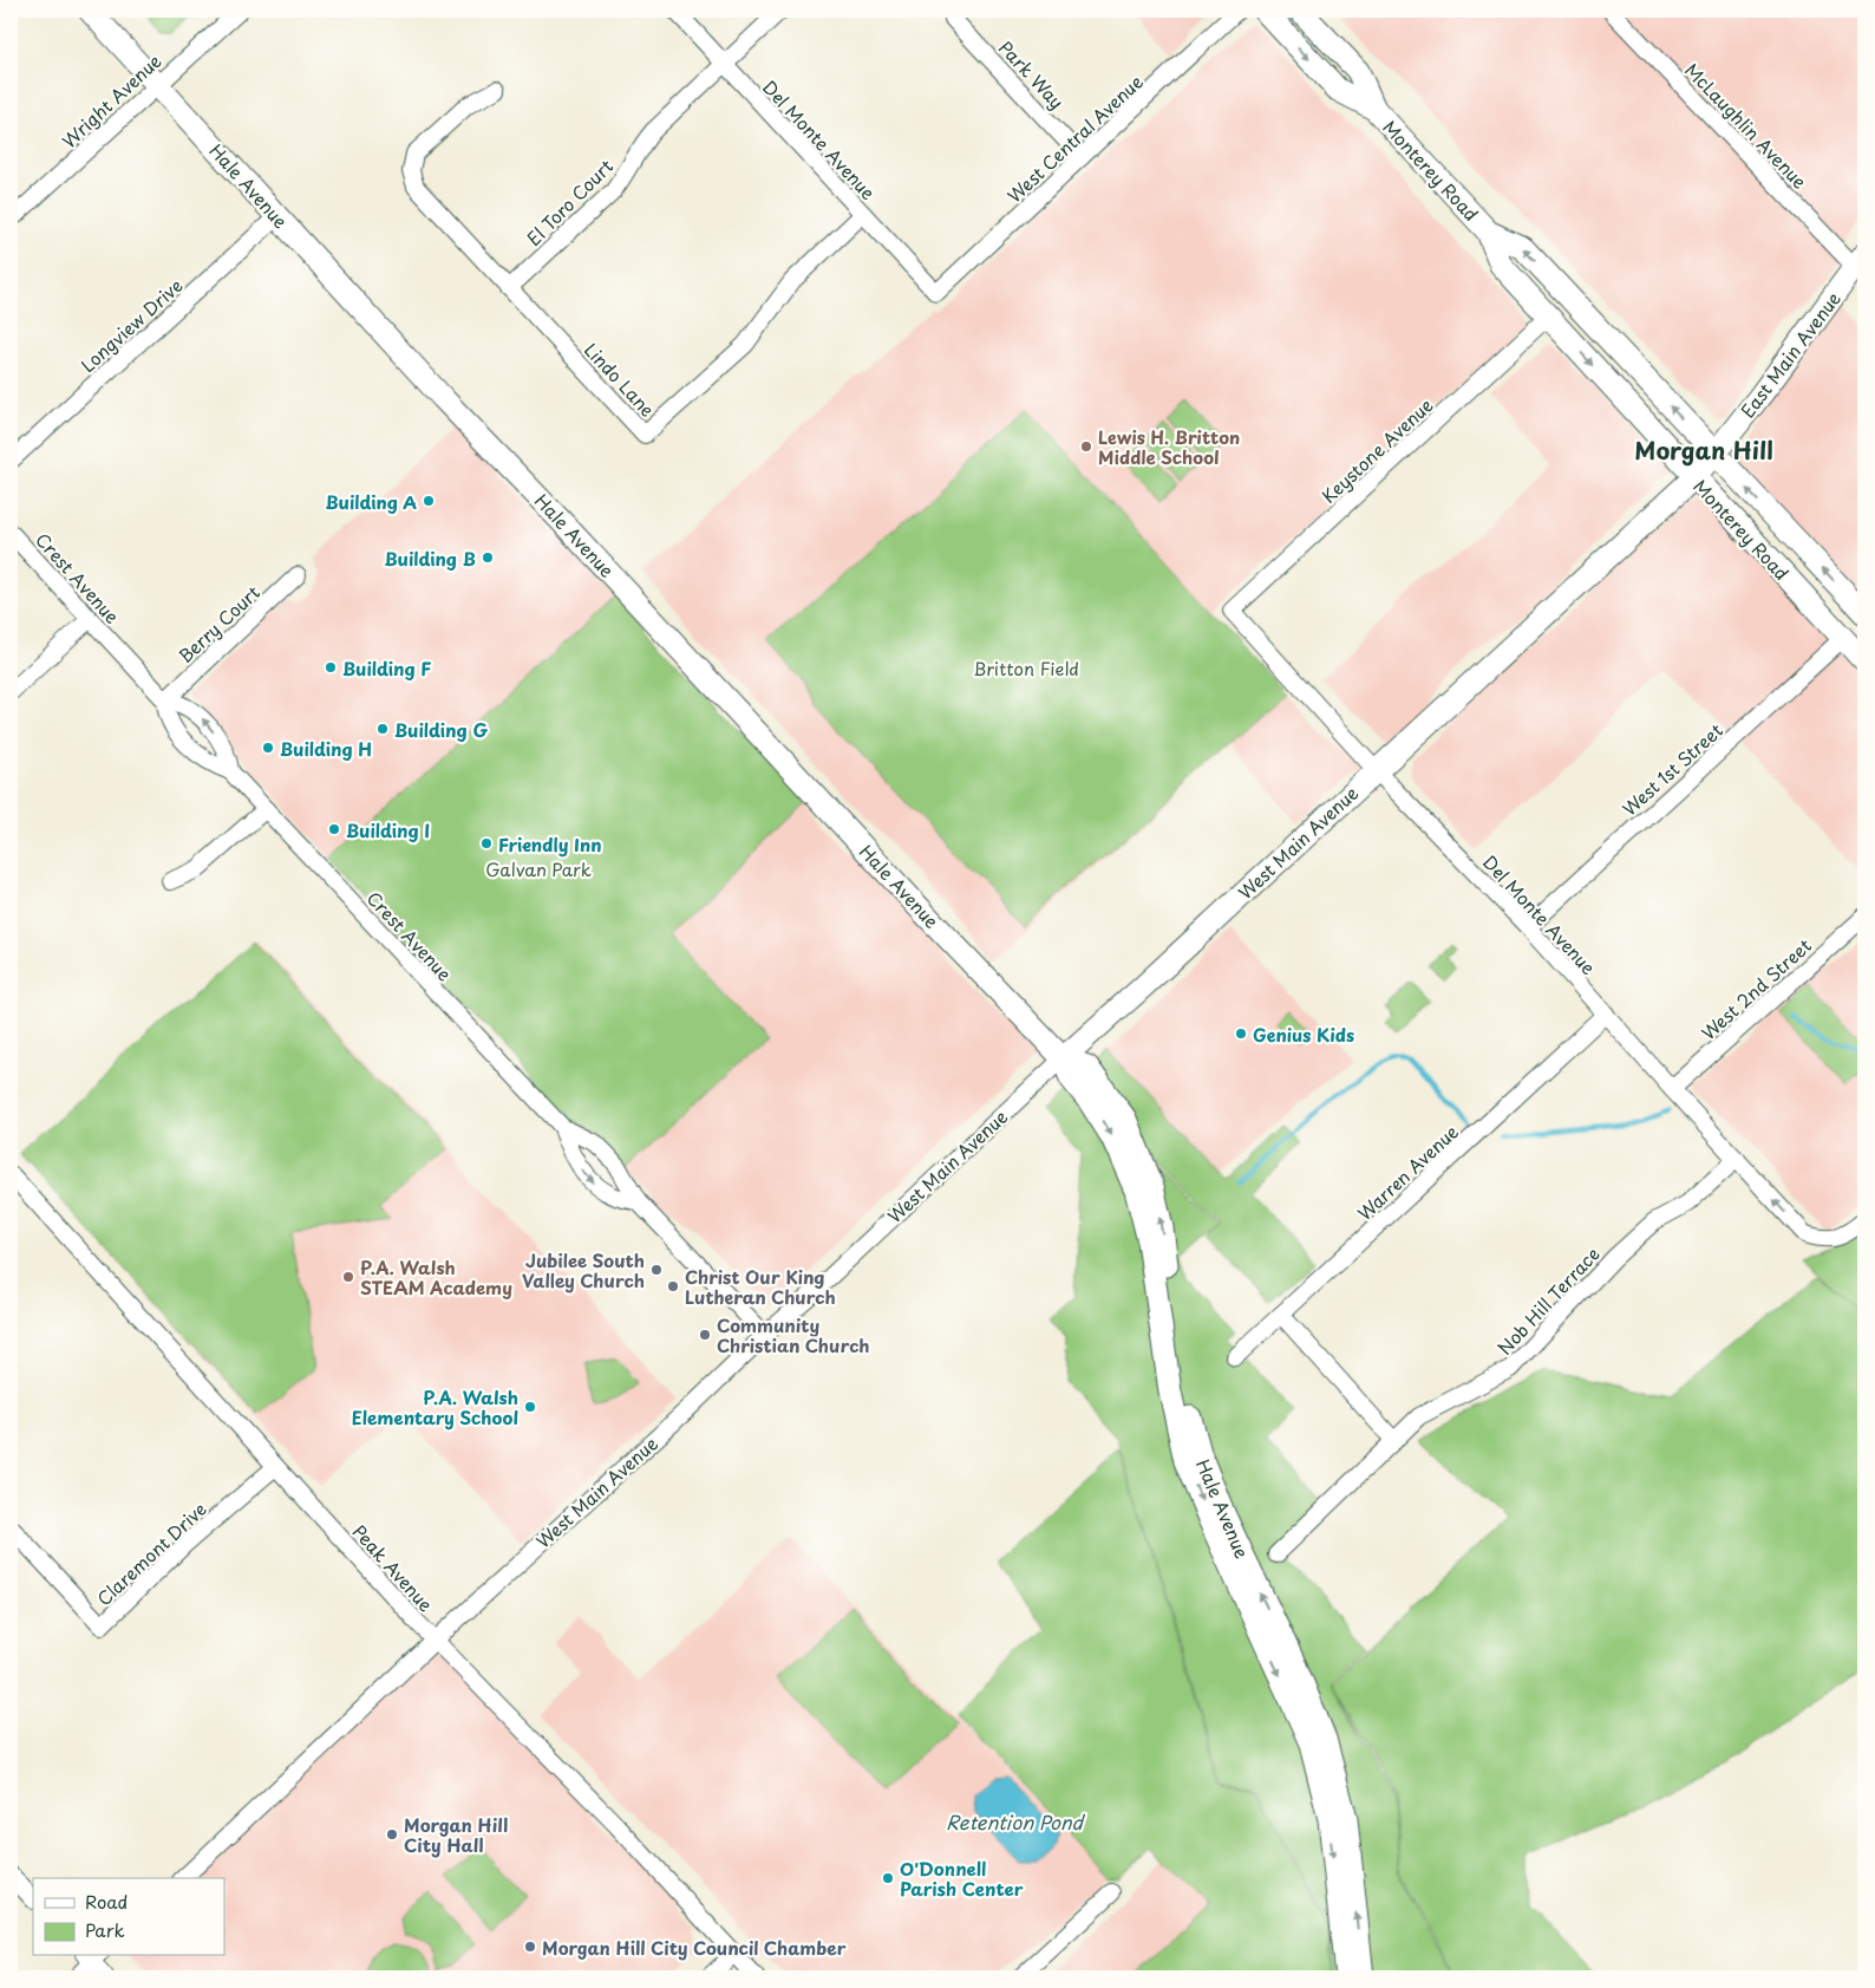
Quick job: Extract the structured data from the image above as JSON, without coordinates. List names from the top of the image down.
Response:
{
  "streets": {
    "main road": [
      "Monterey Road",
      "Hale Avenue",
      "East Main Avenue",
      "West Main Avenue"
    ],
    "street": [
      "Park Way",
      "Wright Avenue",
      "McLaughlin Avenue",
      "West Central Avenue",
      "Del Monte Avenue",
      "El Toro Court",
      "Longview Drive",
      "Lindo Lane",
      "Keystone Avenue",
      "Crest Avenue",
      "Berry Court",
      "West 1st Street",
      "West 2nd Street",
      "Warren Avenue",
      "Nob Hill Terrace",
      "Claremont Drive",
      "Peak Avenue"
    ]
  },
  "crossings": [
    ["Park Way", "West Central Avenue"],
    ["Wright Avenue", "Hale Avenue"],
    ["McLaughlin Avenue", "East Main Avenue"],
    ["West Central Avenue", "Del Monte Avenue"],
    ["Del Monte Avenue", "El Toro Court"],
    ["Del Monte Avenue", "Lindo Lane"],
    ["Del Monte Avenue", "Keystone Avenue"],
    ["Del Monte Avenue", "West 1st Street"],
    ["Del Monte Avenue", "West Main Avenue"],
    ["Del Monte Avenue", "West 2nd Street"],
    ["Del Monte Avenue", "Warren Avenue"],
    ["Del Monte Avenue", "Nob Hill Terrace"],
    ["Monterey Road", "East Main Avenue"],
    ["Monterey Road", "Keystone Avenue"],
    ["Monterey Road", "West 1st Street"],
    ["Monterey Road", "West Main Avenue"],
    ["Hale Avenue", "Longview Drive"],
    ["Hale Avenue", "West Main Avenue"],
    ["El Toro Court", "Lindo Lane"],
    ["East Main Avenue", "West Main Avenue"],
    ["Crest Avenue", "Berry Court"],
    ["Crest Avenue", "West Main Avenue"],
    ["West Main Avenue", "Peak Avenue"],
    ["Claremont Drive", "Peak Avenue"]
  ],
  "districts": ["Morgan Hill"],
  "water": ["Retention Pond"],
  "parks": ["Britton Field", "Galvan Park"],
  "places": [
    "Lewis H. Britton Middle School",
    "Building A",
    "Building B",
    "Building F",
    "Building G",
    "Building H",
    "Building I",
    "Friendly Inn",
    "Genius Kids",
    "Jubilee South Valley Church",
    "P.A. Walsh STEAM Academy",
    "Christ Our King Lutheran Church",
    "Community Christian Church",
    "P.A. Walsh Elementary School",
    "Morgan Hill City Hall",
    "O'Donnell Parish Center",
    "Morgan Hill City Council Chamber"
  ],
  "legend": ["Road", "Park"]
}
